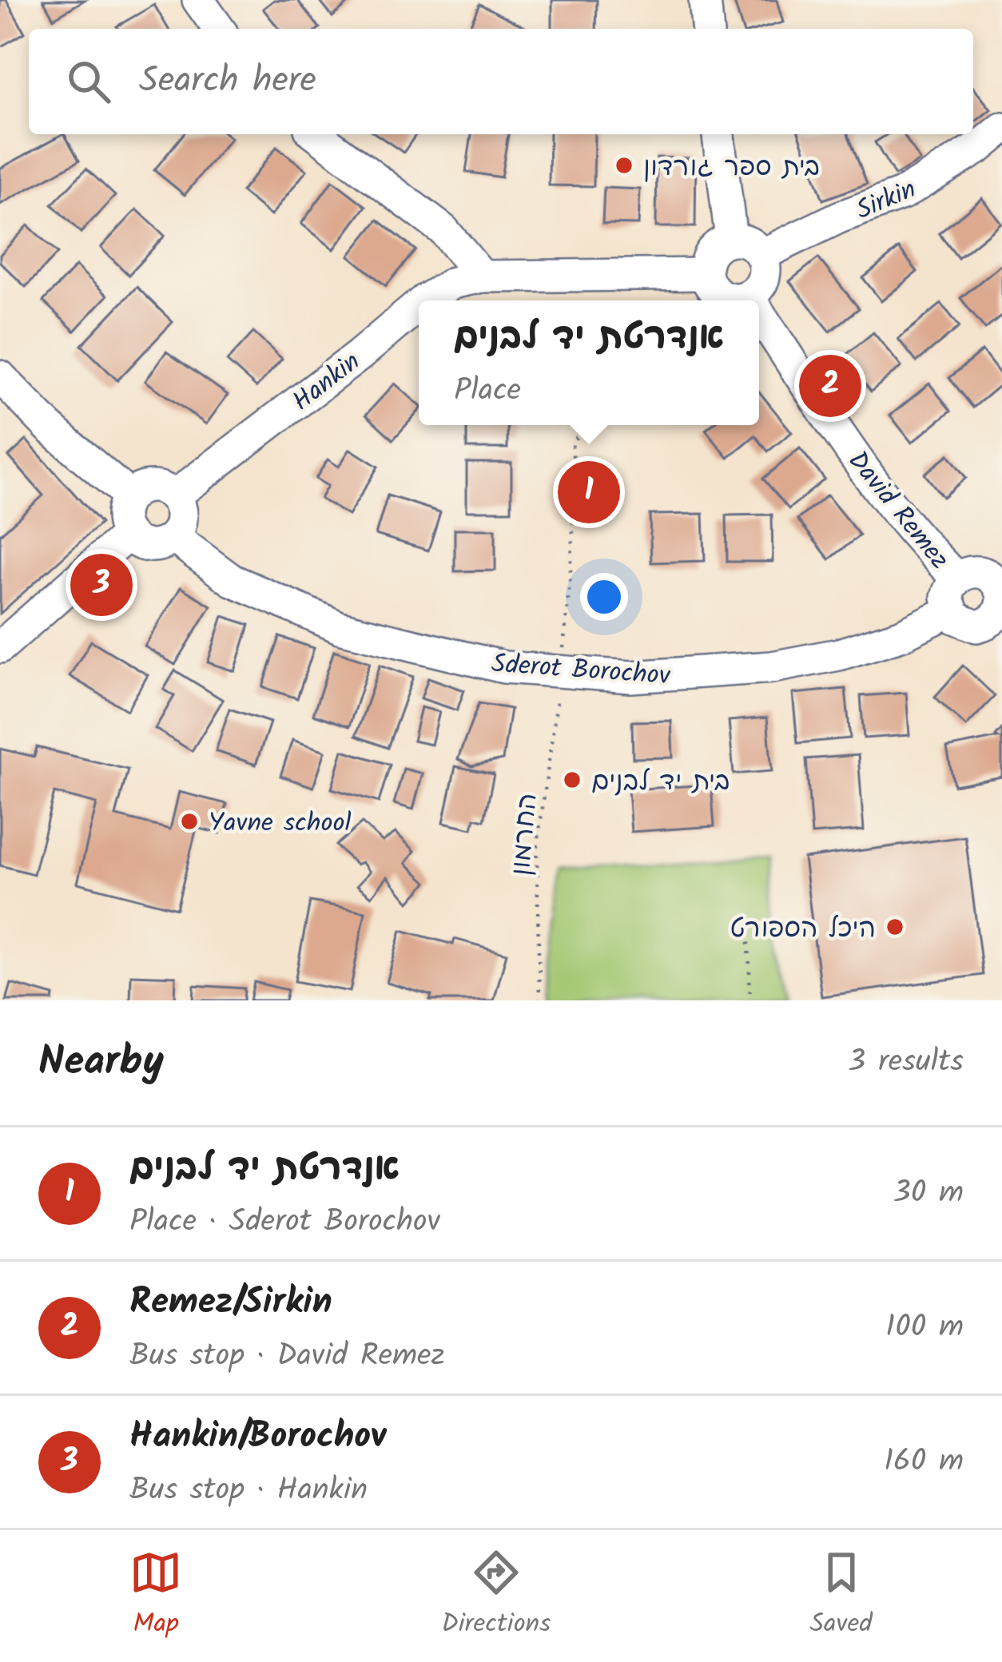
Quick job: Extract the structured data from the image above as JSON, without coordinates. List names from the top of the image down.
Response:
{
  "streets": {
    "street": [
      "Sirkin",
      "Hankin",
      "David Remez",
      "Sderot Borochov"
    ],
    "path": ["החרמון"]
  },
  "crossings": [
    ["Sirkin", "Hankin"],
    ["Sirkin", "David Remez"],
    ["Hankin", "David Remez"],
    ["Hankin", "Sderot Borochov"],
    ["David Remez", "Sderot Borochov"],
    ["Sderot Borochov", "החרמון"]
  ],
  "places": [
    "בית ספר גורדון",
    "בית יד לבנים",
    "Yavne school",
    "היכל הספורט"
  ],
  "page": {
    "search": "Search here",
    "popup": ["אנדרטת יד לבנים", "Place"],
    "pins": ["2", "1", "3"],
    "heading": ["Nearby", "3 results"],
    "list": [
      {
        "mark": "1",
        "name": "אנדרטת יד לבנים",
        "note": "Place · Sderot Borochov",
        "value": "30 m"
      },
      {
        "mark": "2",
        "name": "Remez/Sirkin",
        "note": "Bus stop · David Remez",
        "value": "100 m"
      },
      {
        "mark": "3",
        "name": "Hankin/Borochov",
        "note": "Bus stop · Hankin",
        "value": "160 m"
      }
    ],
    "nav": ["Map", "Directions", "Saved"]
  }
}
